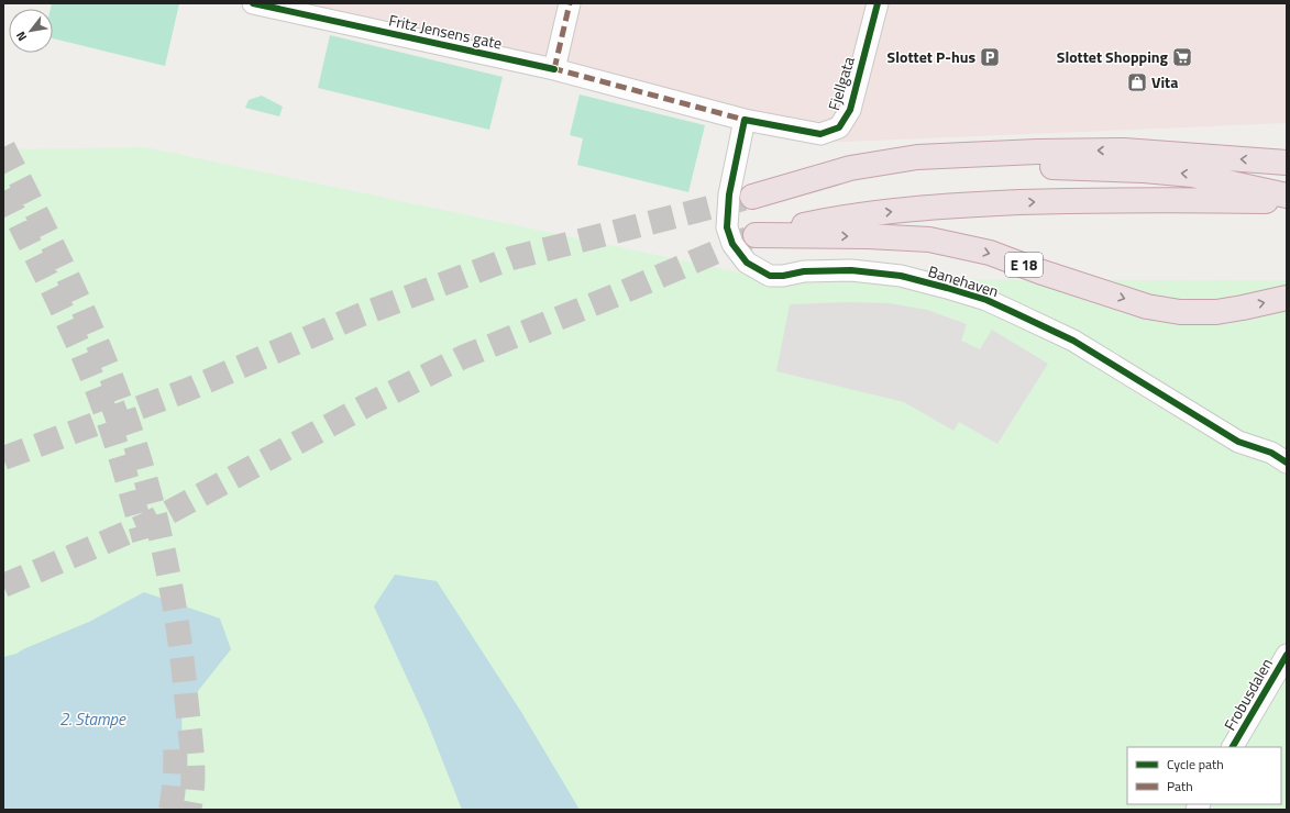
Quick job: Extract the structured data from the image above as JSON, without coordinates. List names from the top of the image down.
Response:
{
  "streets": {
    "highway": ["E 18"],
    "street": [
      "Fritz Jensens gate",
      "Fjellgata",
      "Banehaven",
      "Frobusdalen"
    ]
  },
  "crossings": [
    ["Fritz Jensens gate", "Fjellgata"],
    ["Fritz Jensens gate", "Banehaven"],
    ["Fjellgata", "Banehaven"]
  ],
  "water": ["2. Stampe"],
  "places": {
    "parking": ["Slottet P-hus"],
    "supermarket": ["Slottet Shopping"],
    "shop": ["Vita"]
  },
  "legend": ["Cycle path", "Path"],
  "north": "bottom left"
}
